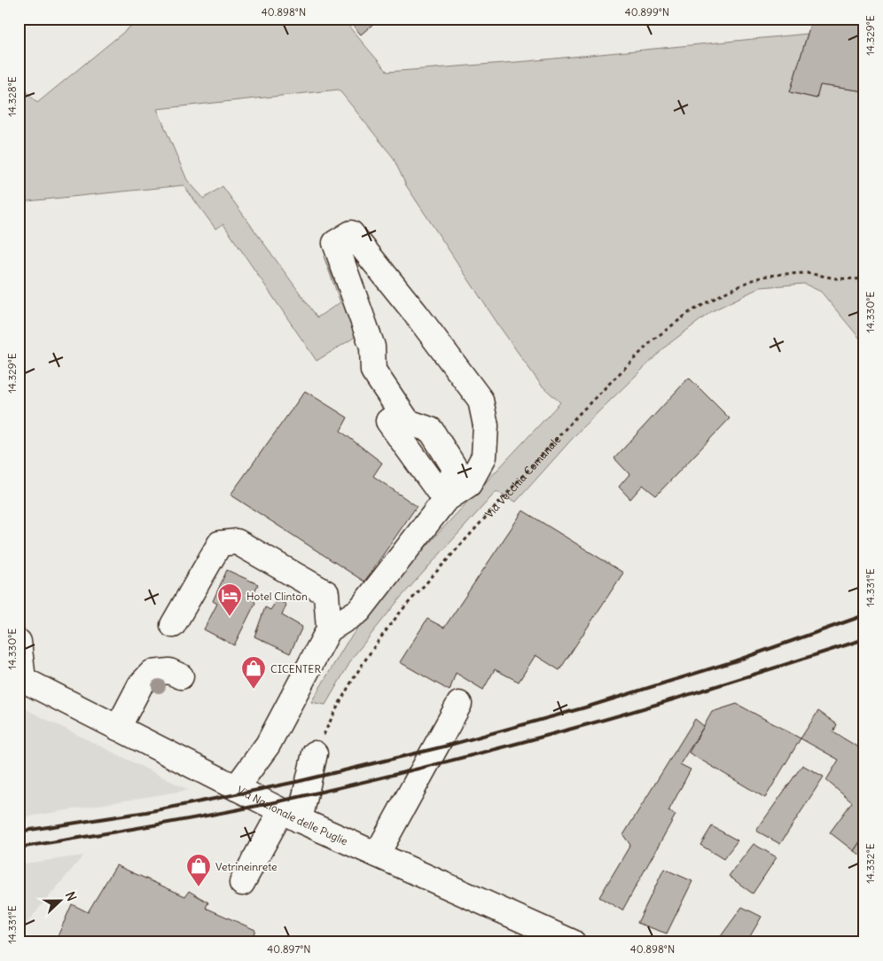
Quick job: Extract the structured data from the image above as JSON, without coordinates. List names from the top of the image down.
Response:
{
  "streets": {
    "main road": ["Via Nazionale delle Puglie"],
    "path": ["Via Vecchia Comunale"]
  },
  "places": {
    "hotel": ["Hotel Clinton"],
    "shop": ["CICENTER", "Vetrineinrete"]
  },
  "north": "right",
  "coordinates": [
    "40.898°N",
    "40.899°N",
    "14.329°E",
    "14.328°E",
    "14.330°E",
    "14.331°E",
    "14.332°E",
    "40.897°N"
  ]
}
